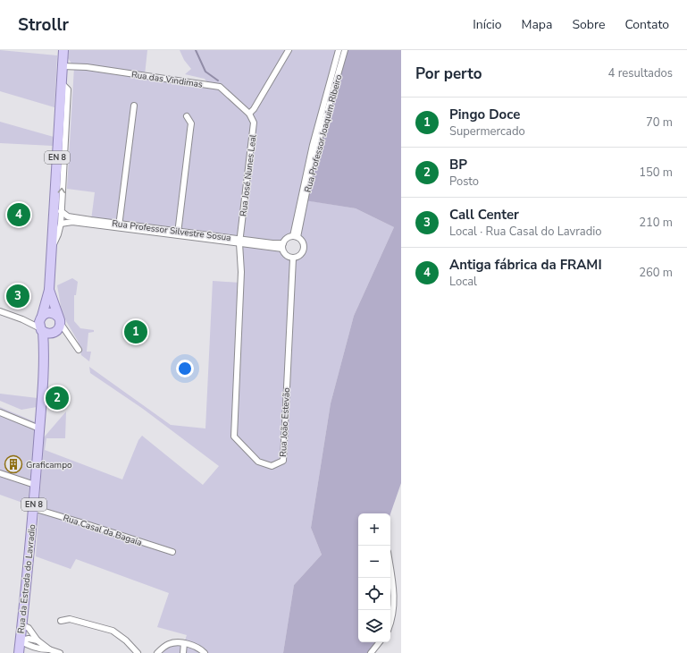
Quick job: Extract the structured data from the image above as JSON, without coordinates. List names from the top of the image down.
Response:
{
  "streets": {
    "main road": ["EN 8", "Rua da Estrada do Lavradio"],
    "street": [
      "Rua das Vindimas",
      "Rua Professor Joaquim Ribeiro",
      "Rua José Nunes Leal",
      "Rua Professor Silvestre Sosua",
      "Rua João Estevão",
      "Rua Casal da Bagaia"
    ]
  },
  "crossings": [
    ["Rua das Vindimas", "Rua José Nunes Leal"],
    ["Rua das Vindimas", "Rua da Estrada do Lavradio"],
    ["Rua Professor Joaquim Ribeiro", "Rua Professor Silvestre Sosua"],
    ["Rua Professor Joaquim Ribeiro", "Rua João Estevão"],
    ["Rua José Nunes Leal", "Rua Professor Silvestre Sosua"],
    ["Rua José Nunes Leal", "Rua João Estevão"],
    ["Rua Professor Silvestre Sosua", "Rua João Estevão"],
    ["Rua Casal da Bagaia", "Rua da Estrada do Lavradio"]
  ],
  "places": {
    "building": ["Graficampo"]
  },
  "page": {
    "header": "Strollr",
    "nav": [
      "Início",
      "Mapa",
      "Sobre",
      "Contato"
    ],
    "heading": ["Por perto", "4 resultados"],
    "list": [
      {
        "mark": "1",
        "name": "Pingo Doce",
        "note": "Supermercado",
        "value": "70 m"
      },
      {
        "mark": "2",
        "name": "BP",
        "note": "Posto",
        "value": "150 m"
      },
      {
        "mark": "3",
        "name": "Call Center",
        "note": "Local · Rua Casal do Lavradio",
        "value": "210 m"
      },
      {
        "mark": "4",
        "name": "Antiga fábrica da FRAMI",
        "note": "Local",
        "value": "260 m"
      }
    ],
    "pins": [
      "4",
      "3",
      "1",
      "2"
    ],
    "map_buttons": ["+", "−"]
  }
}
